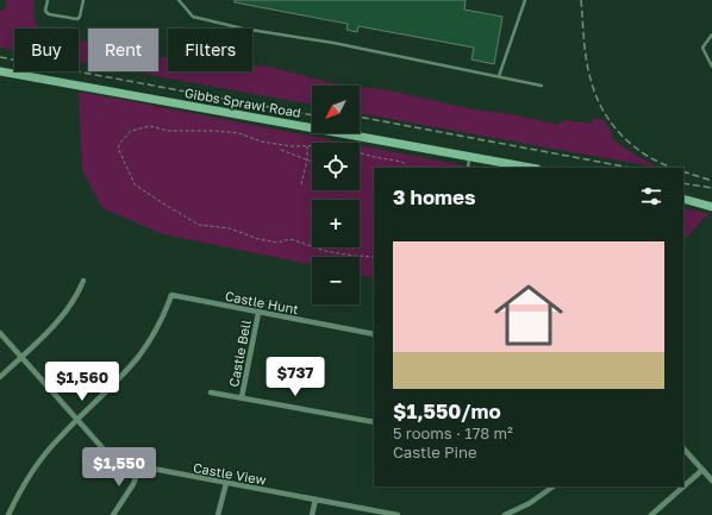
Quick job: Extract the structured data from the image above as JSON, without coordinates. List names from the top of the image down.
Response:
{
  "streets": {
    "main road": ["Gibbs Sprawl Road"],
    "street": ["Castle Hunt", "Castle Bell", "Castle View"]
  },
  "crossings": [
    ["Castle Hunt", "Castle Bell"],
    ["Castle Hunt", "Castle View"]
  ],
  "north": "bottom left",
  "page": {
    "chip": ["Buy", "Rent", "Filters"],
    "map_buttons": ["+", "−"],
    "heading": "3 homes",
    "list": [
      {
        "name": "$1,550/mo",
        "note": "5 rooms · 178 m² · Castle Pine"
      }
    ],
    "price": ["$737", "$1,560", "$1,550"]
  }
}
